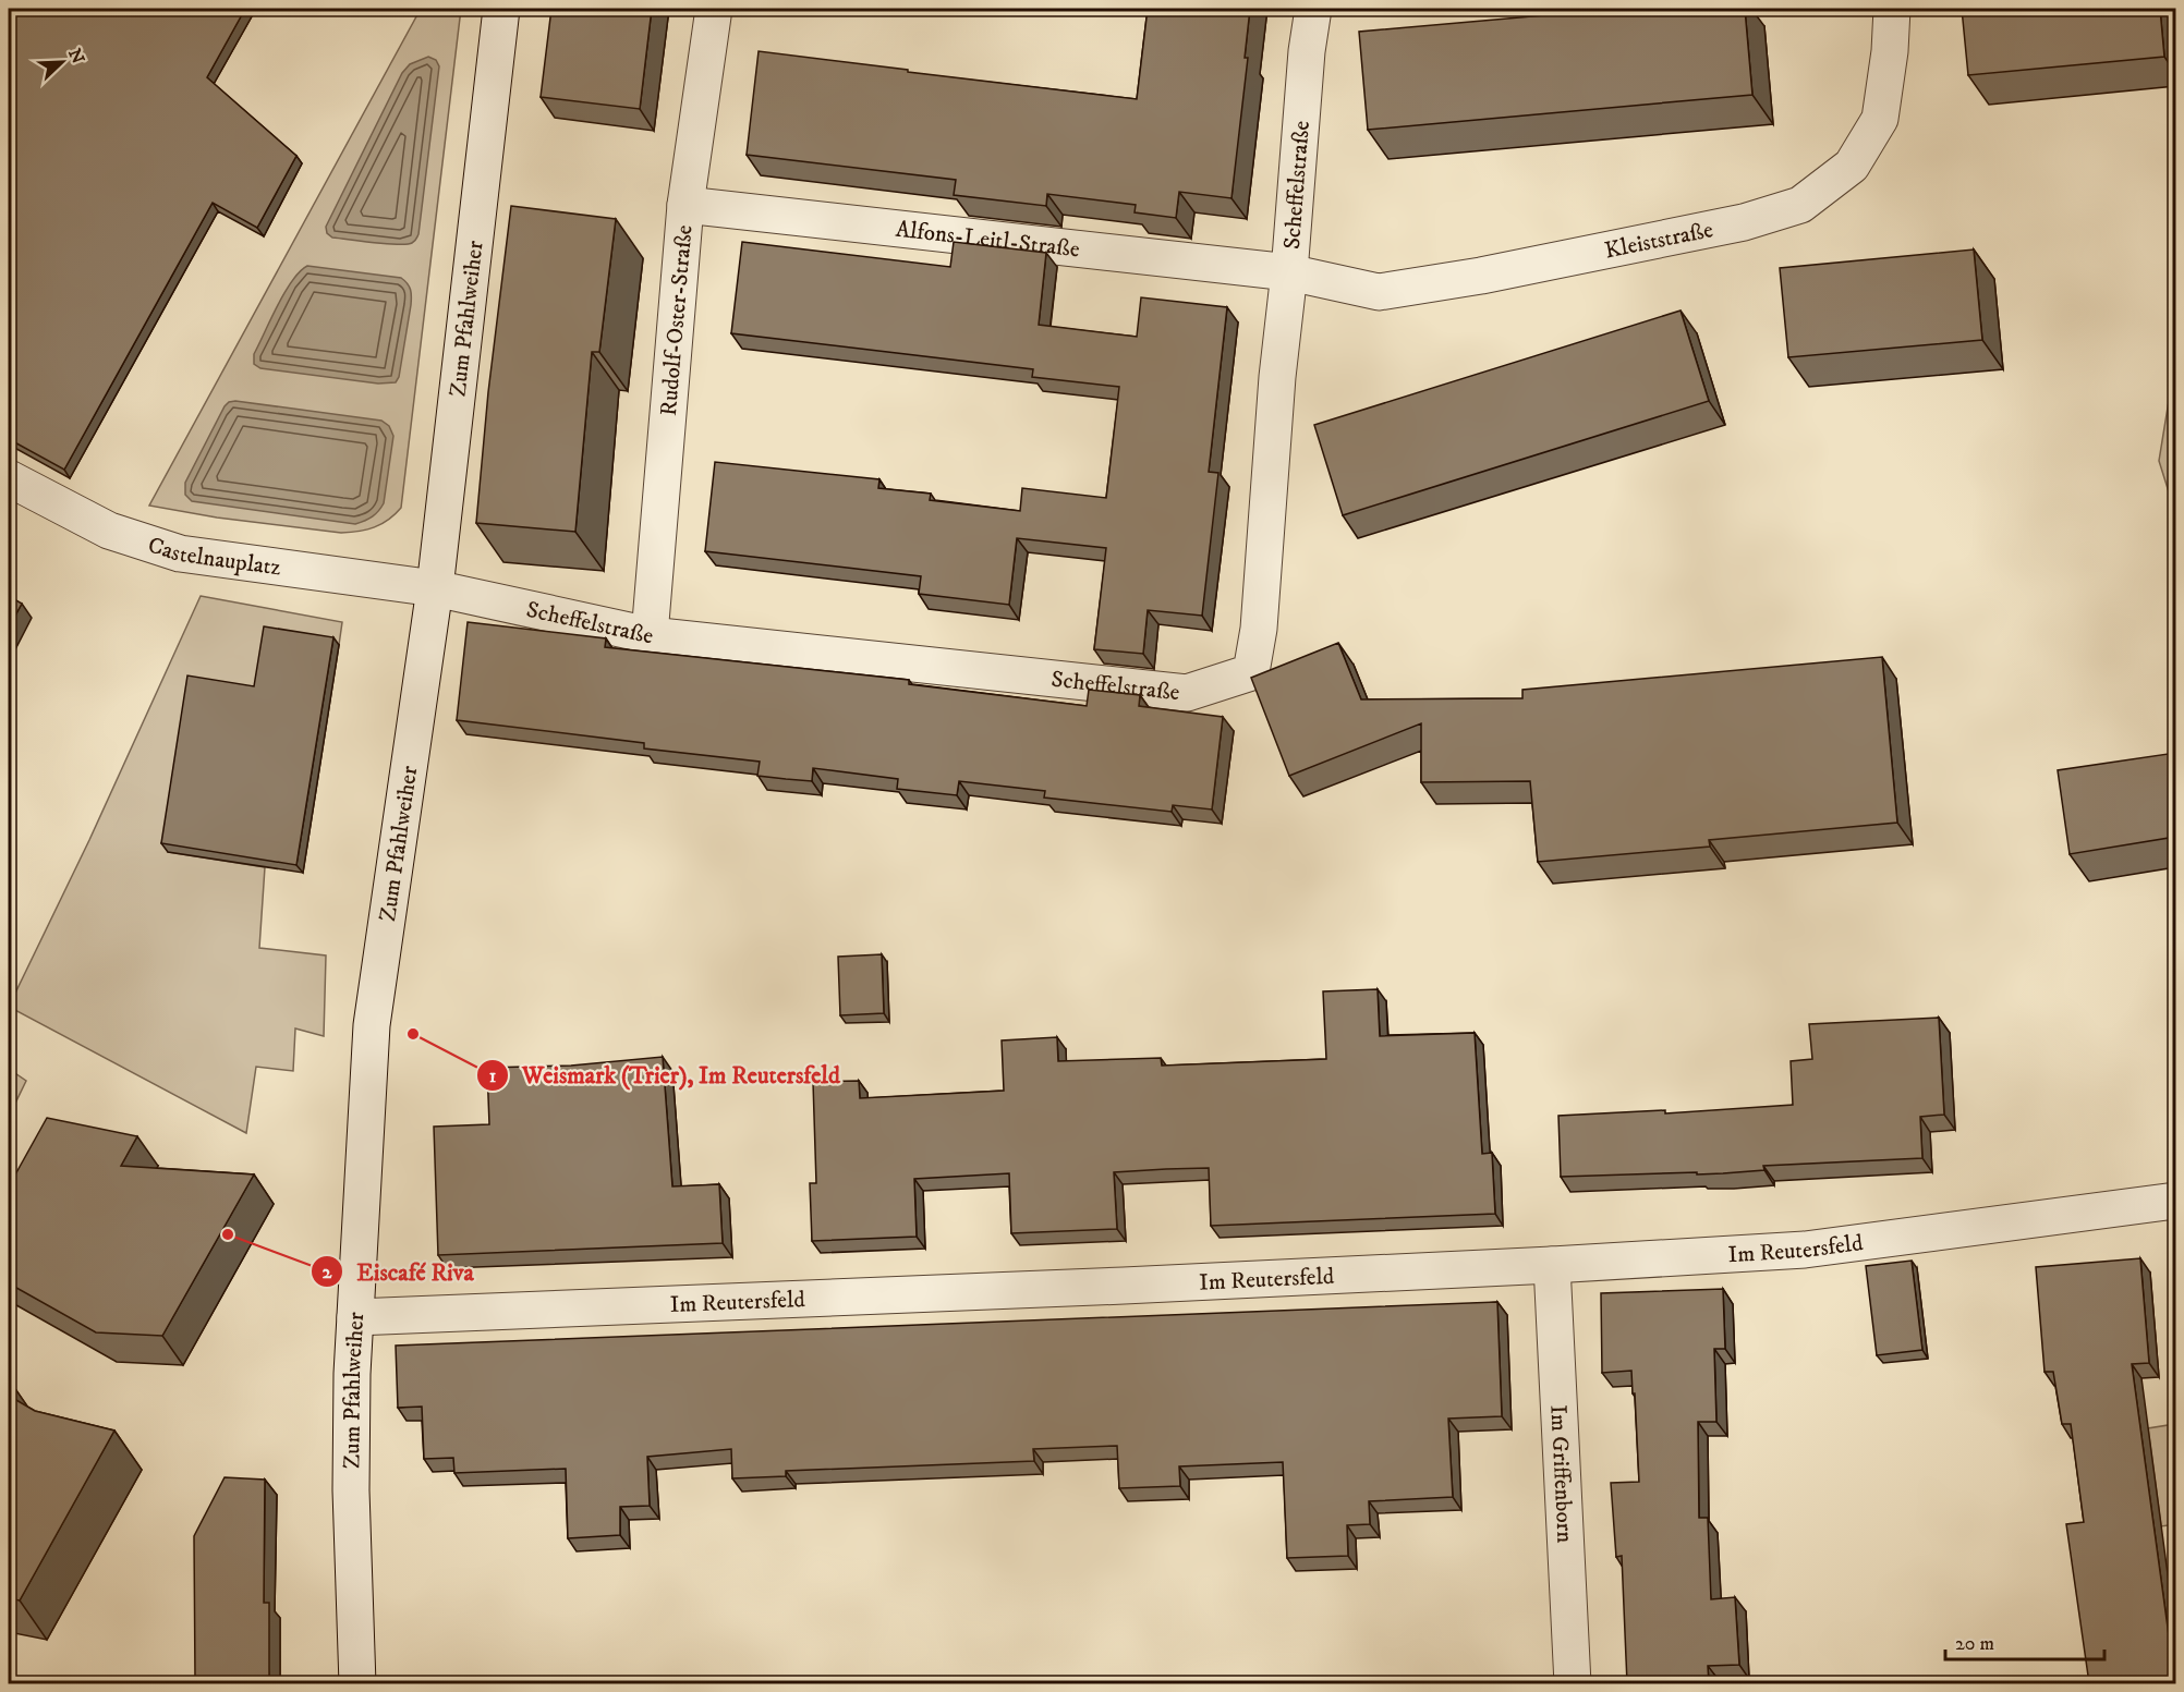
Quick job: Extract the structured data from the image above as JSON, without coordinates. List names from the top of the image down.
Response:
{
  "streets": {
    "street": [
      "Scheffelstraße",
      "Alfons-Leitl-Straße",
      "Kleiststraße",
      "Zum Pfahlweiher",
      "Rudolf-Oster-Straße",
      "Castelnauplatz",
      "Im Reutersfeld",
      "Im Griffenborn"
    ]
  },
  "crossings": [
    ["Scheffelstraße", "Alfons-Leitl-Straße"],
    ["Scheffelstraße", "Kleiststraße"],
    ["Scheffelstraße", "Zum Pfahlweiher"],
    ["Scheffelstraße", "Rudolf-Oster-Straße"],
    ["Scheffelstraße", "Castelnauplatz"],
    ["Alfons-Leitl-Straße", "Kleiststraße"],
    ["Alfons-Leitl-Straße", "Rudolf-Oster-Straße"],
    ["Zum Pfahlweiher", "Castelnauplatz"],
    ["Zum Pfahlweiher", "Im Reutersfeld"],
    ["Im Reutersfeld", "Im Griffenborn"]
  ],
  "places": ["Weismark (Trier), Im Reutersfeld", "Eiscafé Riva"],
  "scale_bar": "20 m",
  "north": "top right"
}
